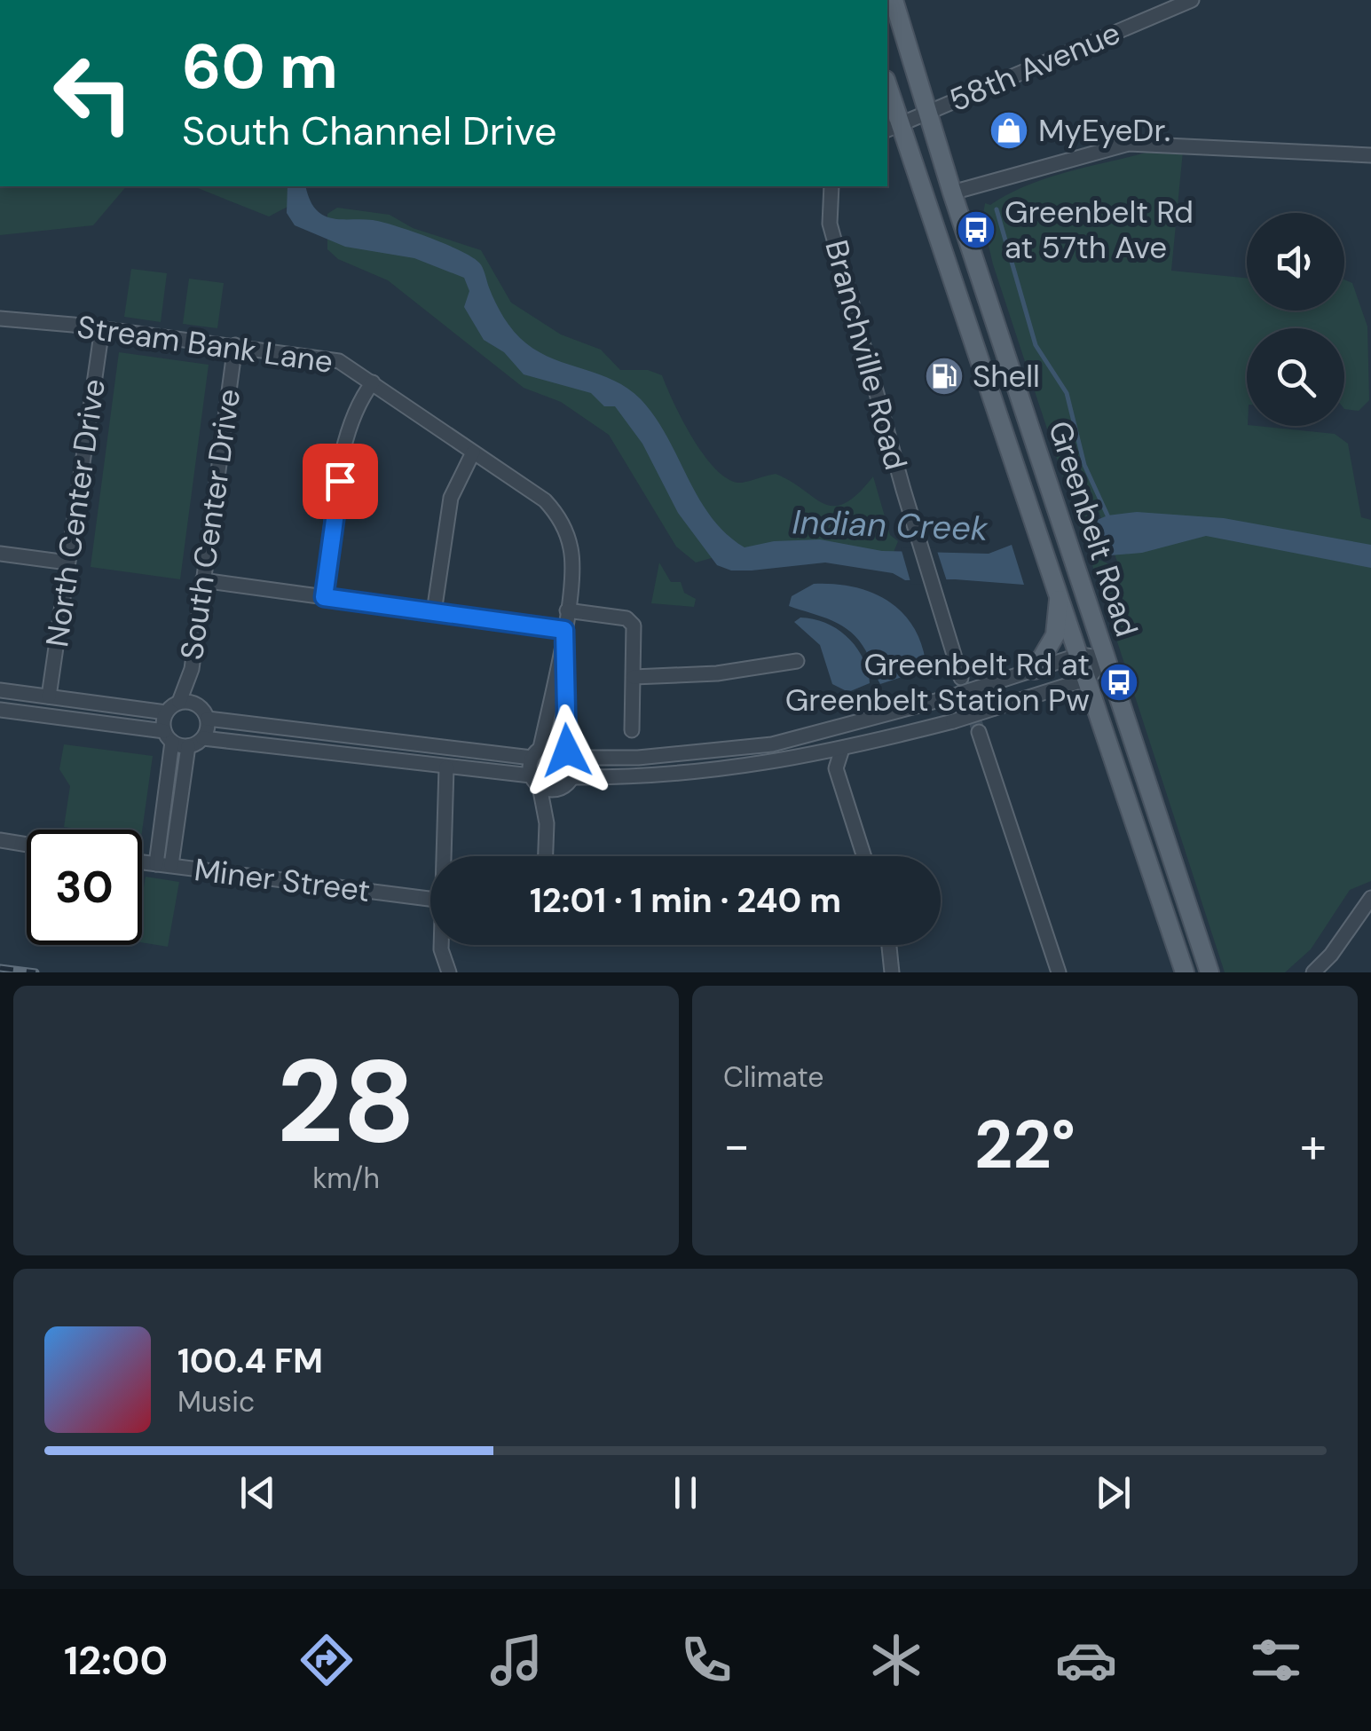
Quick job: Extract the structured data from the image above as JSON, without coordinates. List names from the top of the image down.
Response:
{
  "streets": {
    "main road": ["Greenbelt Road"],
    "street": [
      "58th Avenue",
      "Stream Bank Lane",
      "Branchville Road",
      "North Center Drive",
      "South Center Drive",
      "Miner Street"
    ]
  },
  "crossings": [
    ["58th Avenue", "Greenbelt Road"],
    ["Stream Bank Lane", "North Center Drive"],
    ["Stream Bank Lane", "South Center Drive"]
  ],
  "water": ["Indian Creek"],
  "places": {
    "shop": ["MyEyeDr."],
    "bus stop": ["Greenbelt Rd at 57th Ave", "Greenbelt Rd at Greenbelt Station Pw"],
    "fuel station": ["Shell"]
  },
  "page": {
    "turn": ["60 m", "South Channel Drive"],
    "limit": "30",
    "trip": "12:01 · 1 min · 240 m",
    "tile": [
      ["28", "km/h"],
      "Climate"
    ],
    "heat": ["−", "22°", "+"],
    "song": ["100.4 FM", "Music"],
    "tabs": "12:00"
  }
}
